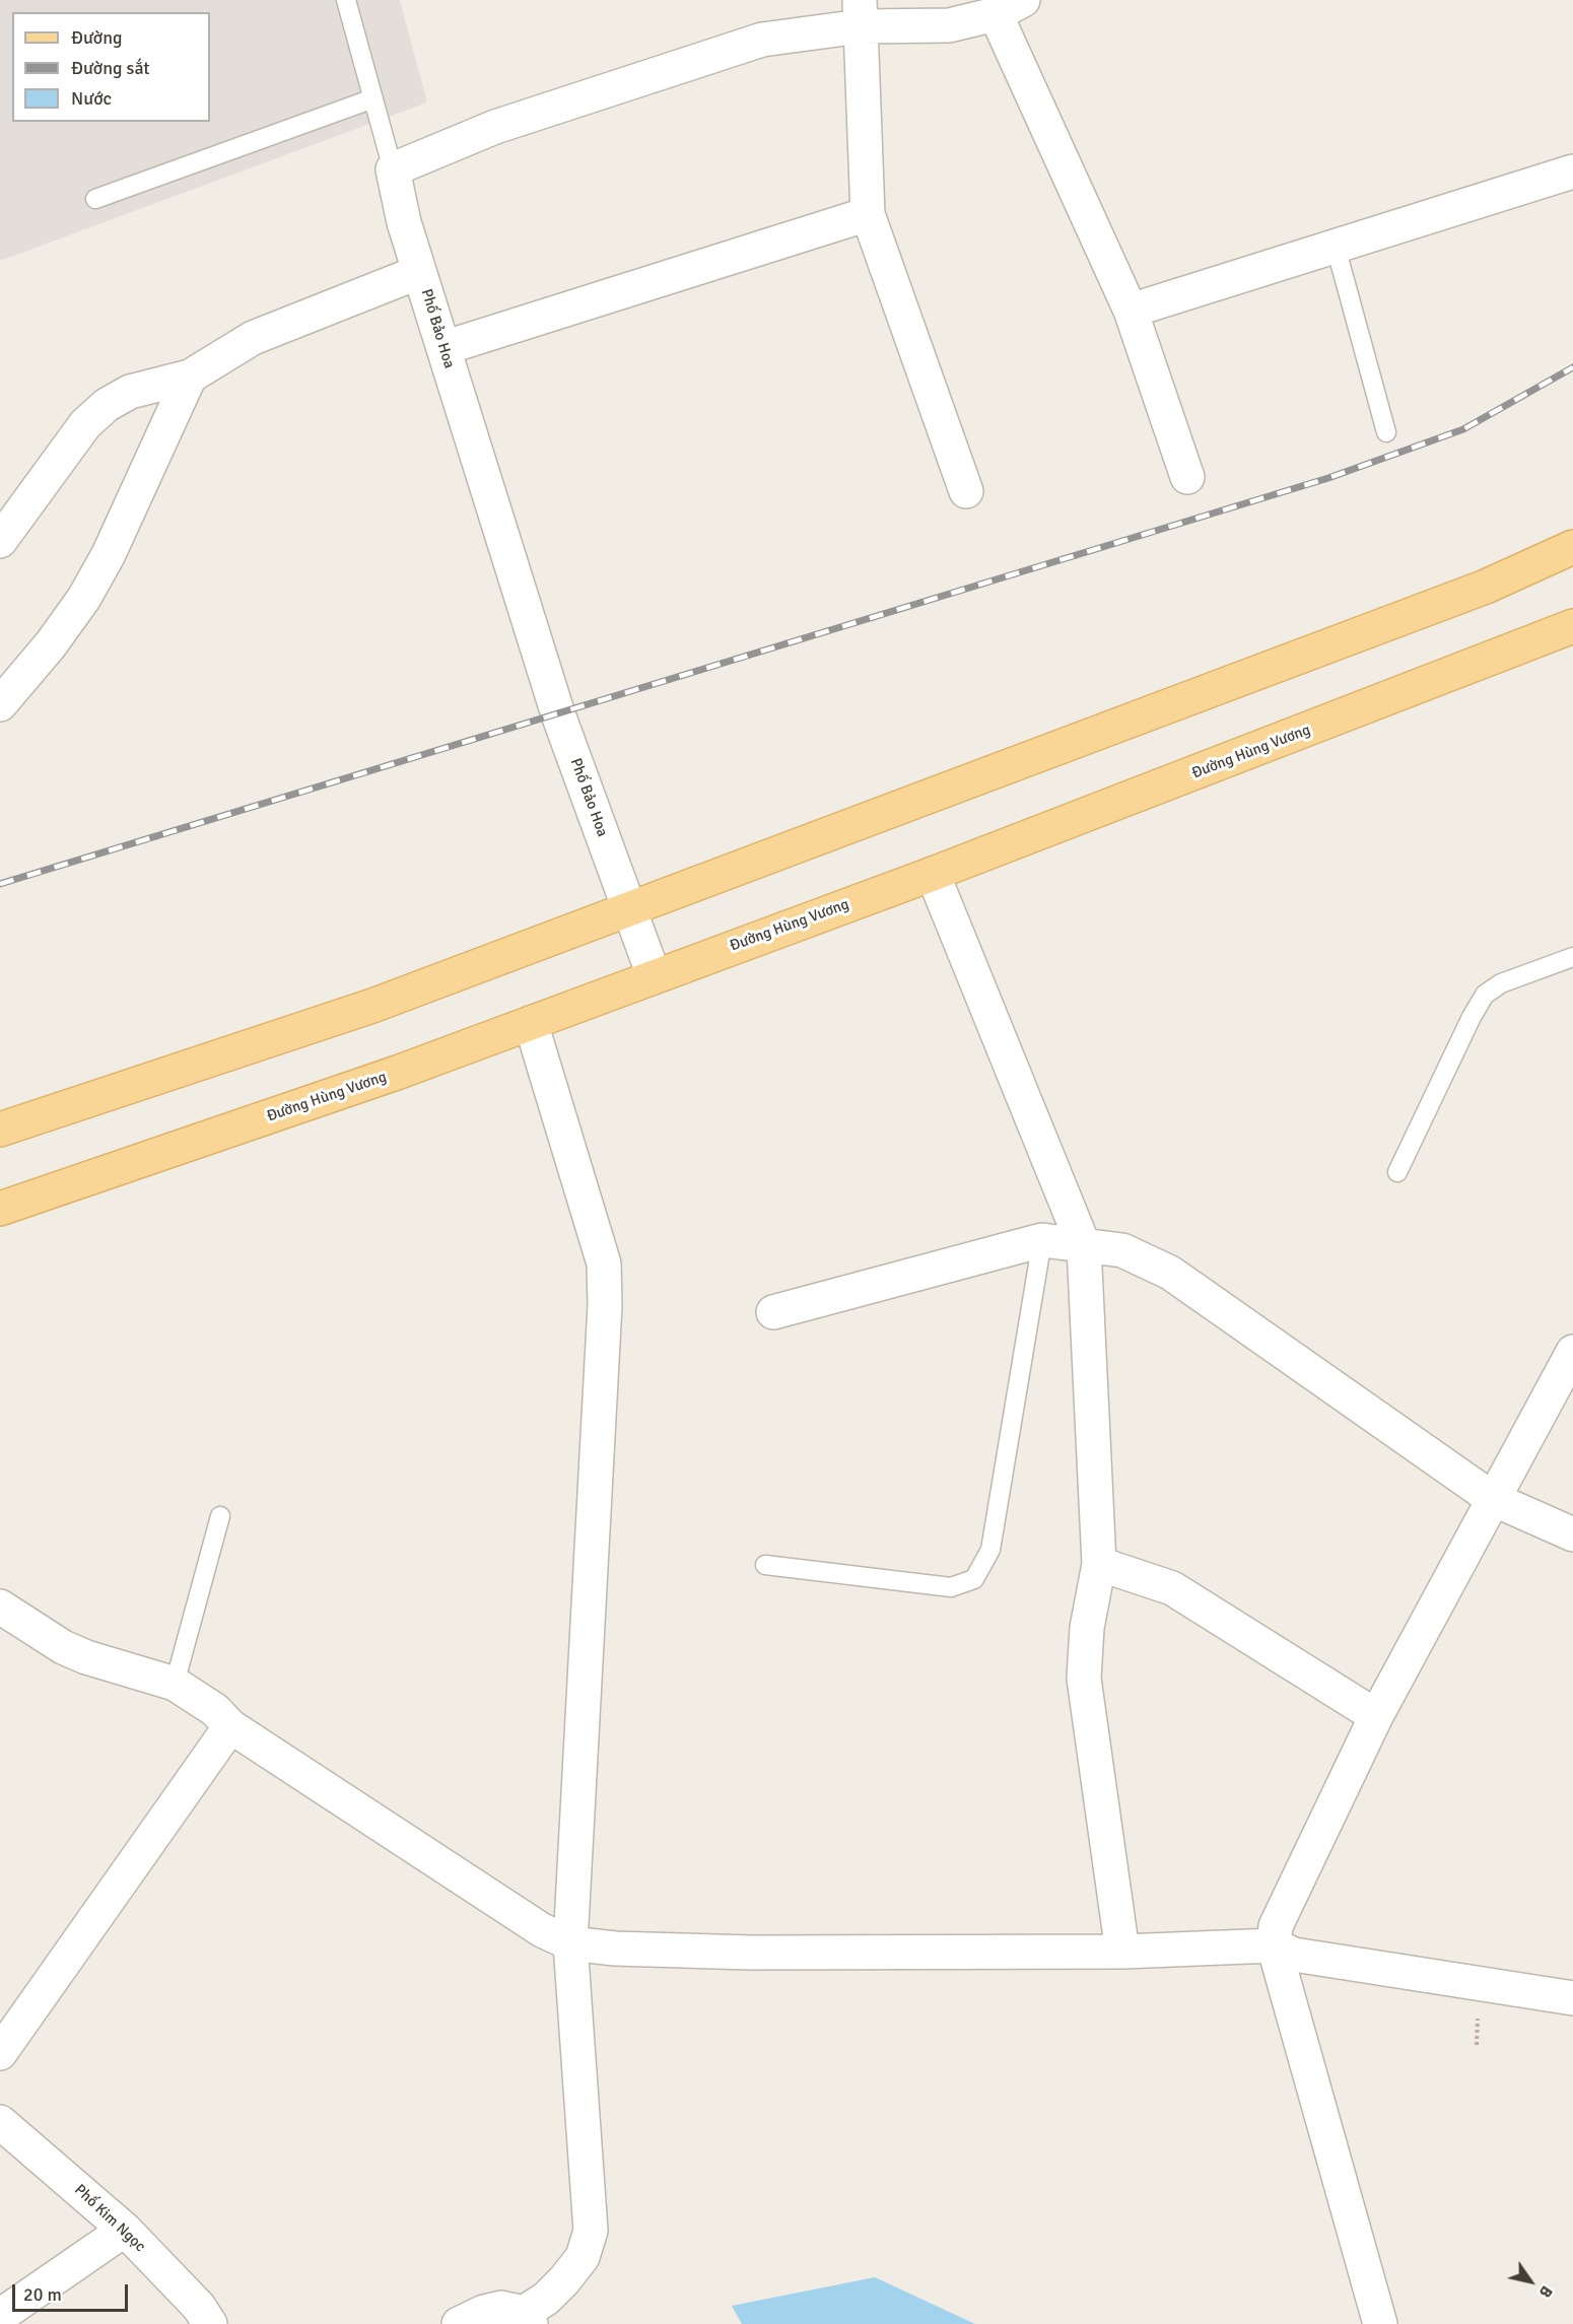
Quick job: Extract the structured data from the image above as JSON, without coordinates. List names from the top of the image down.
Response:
{
  "streets": {
    "main road": ["Đường Hùng Vương"],
    "street": ["Phố Bảo Hoa", "Phố Kim Ngọc"]
  },
  "crossings": [
    ["Phố Bảo Hoa", "Đường Hùng Vương"]
  ],
  "legend": ["Đường", "Đường sắt", "Nước"],
  "scale_bar": "20 m",
  "north": "bottom right"
}
